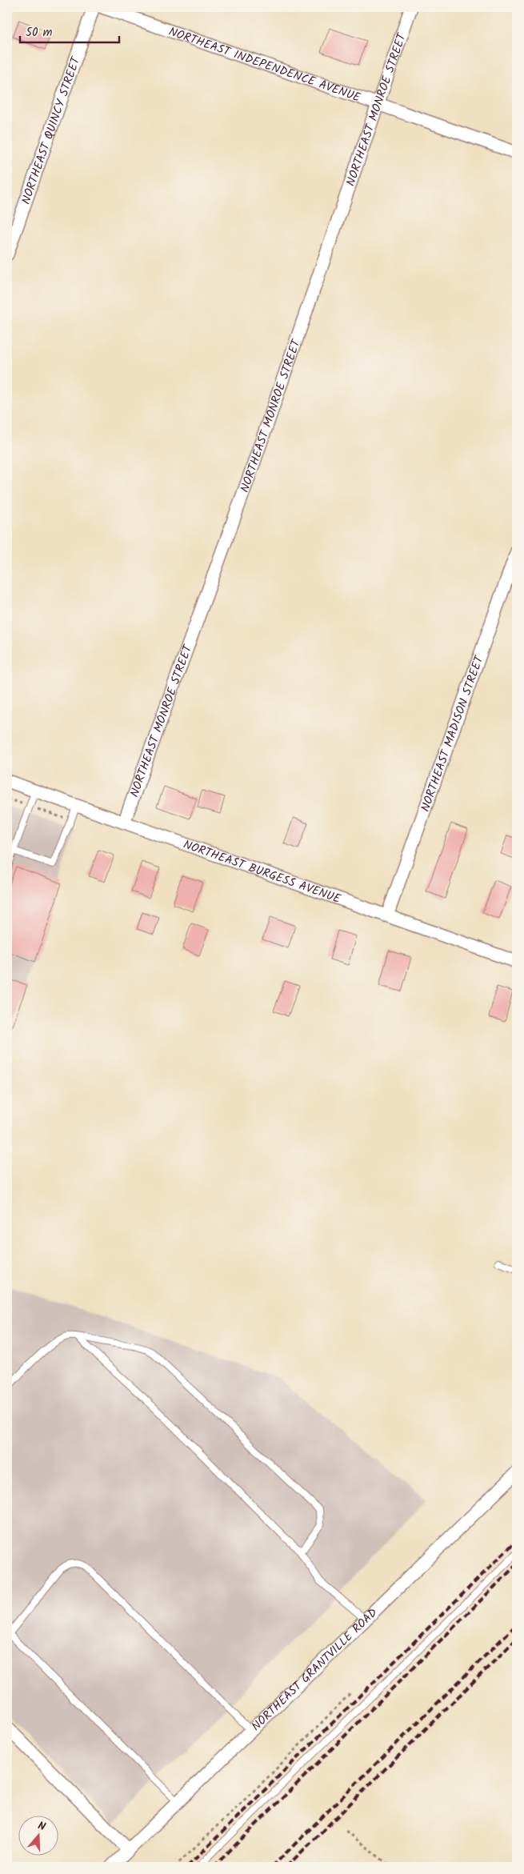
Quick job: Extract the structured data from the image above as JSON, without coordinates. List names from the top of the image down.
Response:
{
  "streets": {
    "street": [
      "NORTHEAST INDEPENDENCE AVENUE",
      "NORTHEAST MONROE STREET",
      "NORTHEAST QUINCY STREET",
      "NORTHEAST MADISON STREET",
      "NORTHEAST BURGESS AVENUE",
      "NORTHEAST GRANTVILLE ROAD"
    ]
  },
  "crossings": [
    ["NORTHEAST INDEPENDENCE AVENUE", "NORTHEAST MONROE STREET"],
    ["NORTHEAST MONROE STREET", "NORTHEAST BURGESS AVENUE"],
    ["NORTHEAST MADISON STREET", "NORTHEAST BURGESS AVENUE"]
  ],
  "scale_bar": "50 m",
  "north": "top"
}
